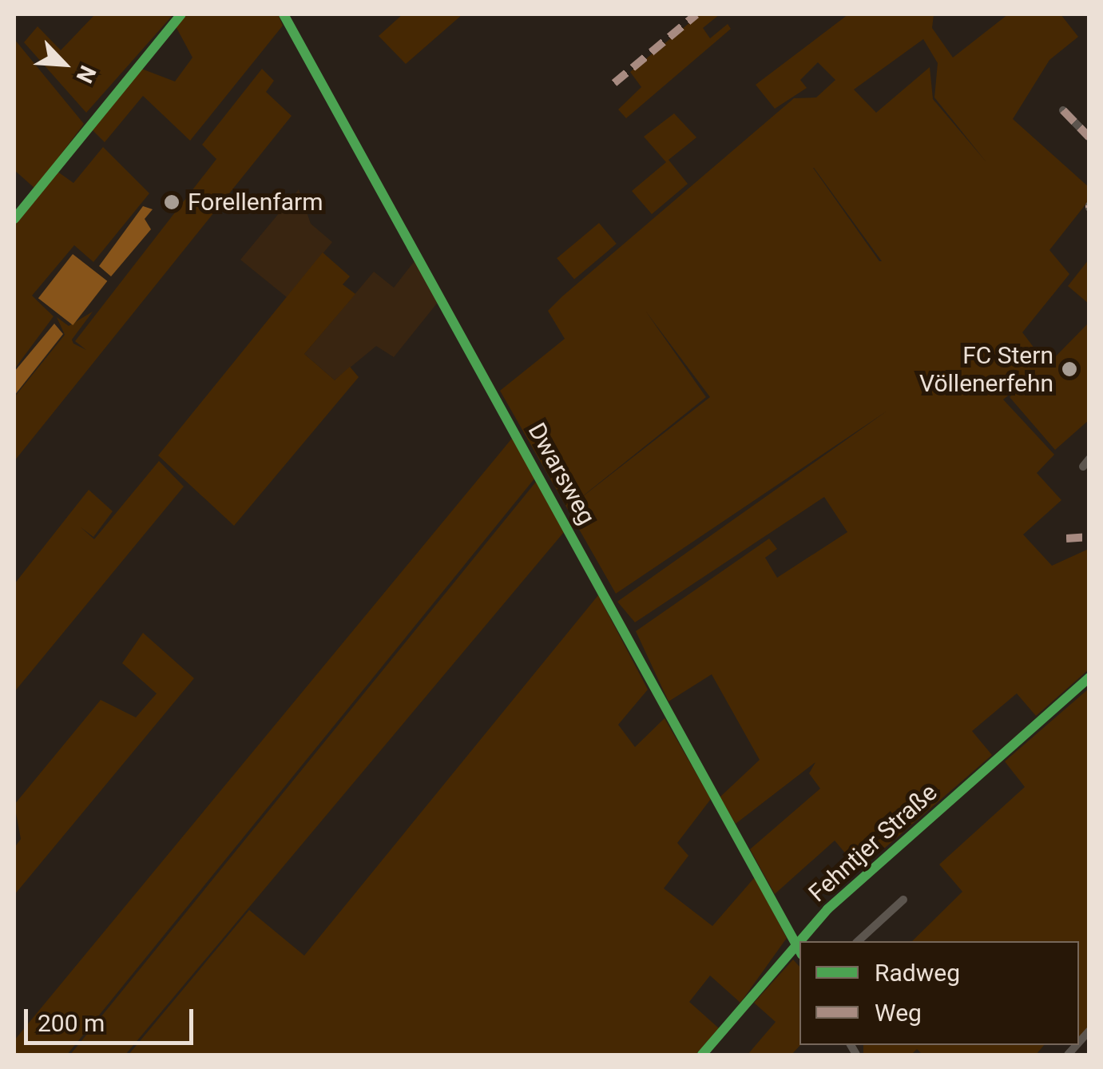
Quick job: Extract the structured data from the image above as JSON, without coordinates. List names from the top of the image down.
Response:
{
  "streets": {
    "street": ["Dwarsweg", "Fehntjer Straße"]
  },
  "crossings": [
    ["Dwarsweg", "Fehntjer Straße"]
  ],
  "places": ["Forellenfarm", "FC Stern Völlenerfehn"],
  "legend": ["Radweg", "Weg"],
  "scale_bar": "200 m",
  "north": "bottom right"
}
